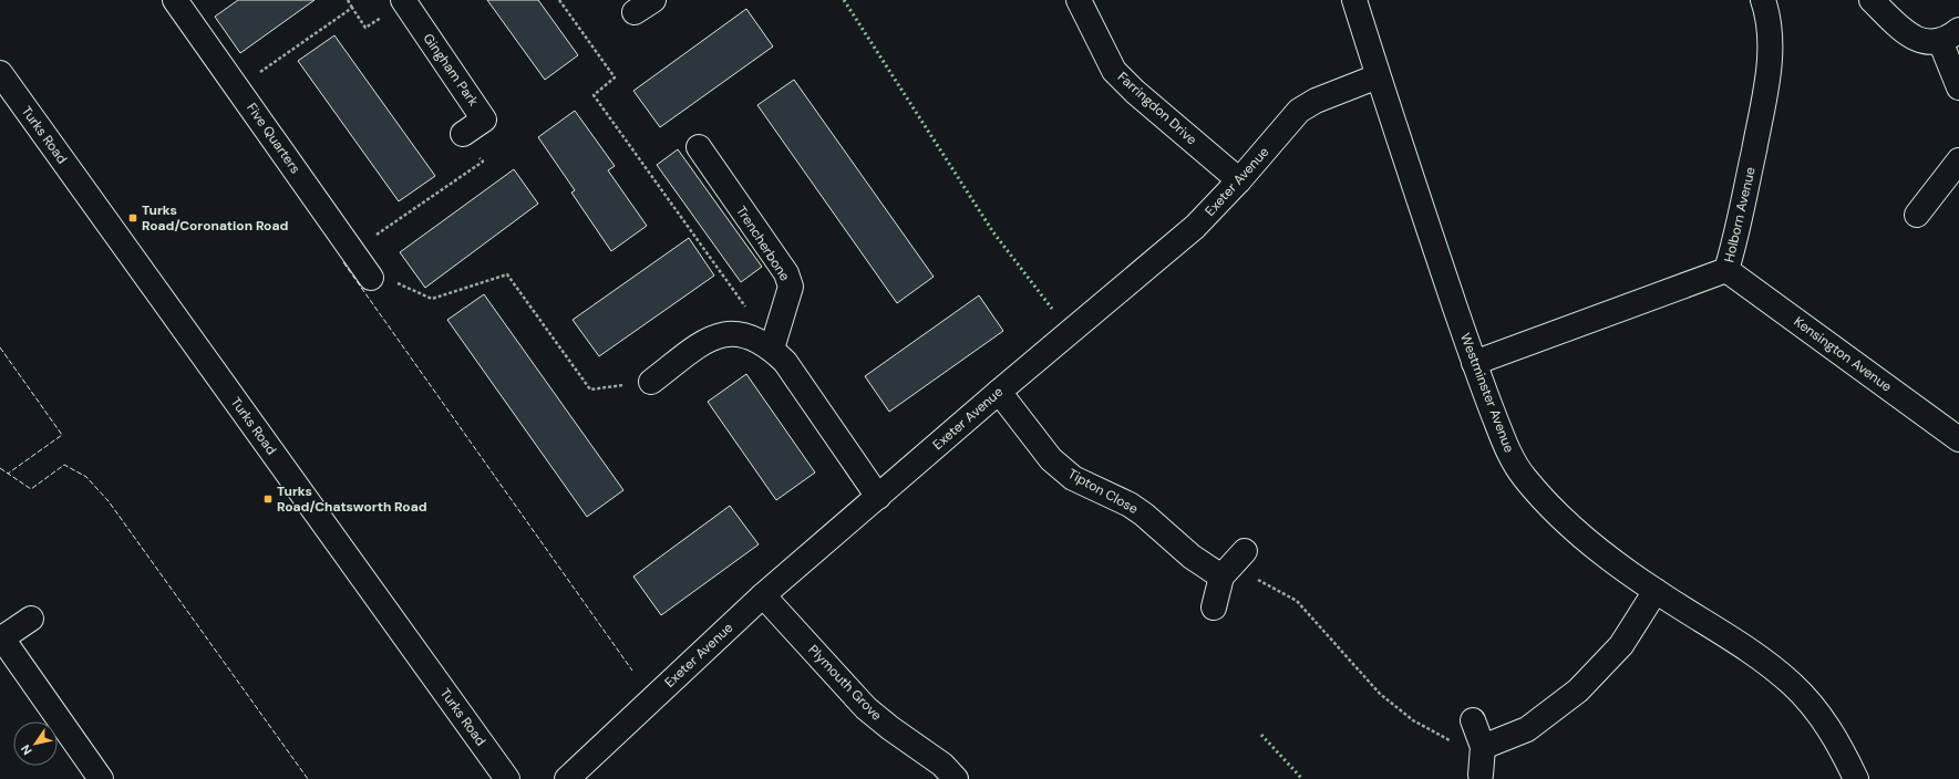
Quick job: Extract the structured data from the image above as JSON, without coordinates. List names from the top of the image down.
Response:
{
  "streets": {
    "street": [
      "Gingham Park",
      "Farringdon Drive",
      "Turks Road",
      "Five Quarters",
      "Exeter Avenue",
      "Holborn Avenue",
      "Trencherbone",
      "Kensington Avenue",
      "Westminster Avenue",
      "Tipton Close",
      "Plymouth Grove"
    ]
  },
  "crossings": [
    ["Farringdon Drive", "Exeter Avenue"],
    ["Exeter Avenue", "Westminster Avenue"],
    ["Exeter Avenue", "Tipton Close"],
    ["Exeter Avenue", "Plymouth Grove"],
    ["Holborn Avenue", "Kensington Avenue"],
    ["Holborn Avenue", "Westminster Avenue"]
  ],
  "places": {
    "transit": ["Turks Road/Coronation Road", "Turks Road/Chatsworth Road"]
  },
  "north": "bottom left"
}
